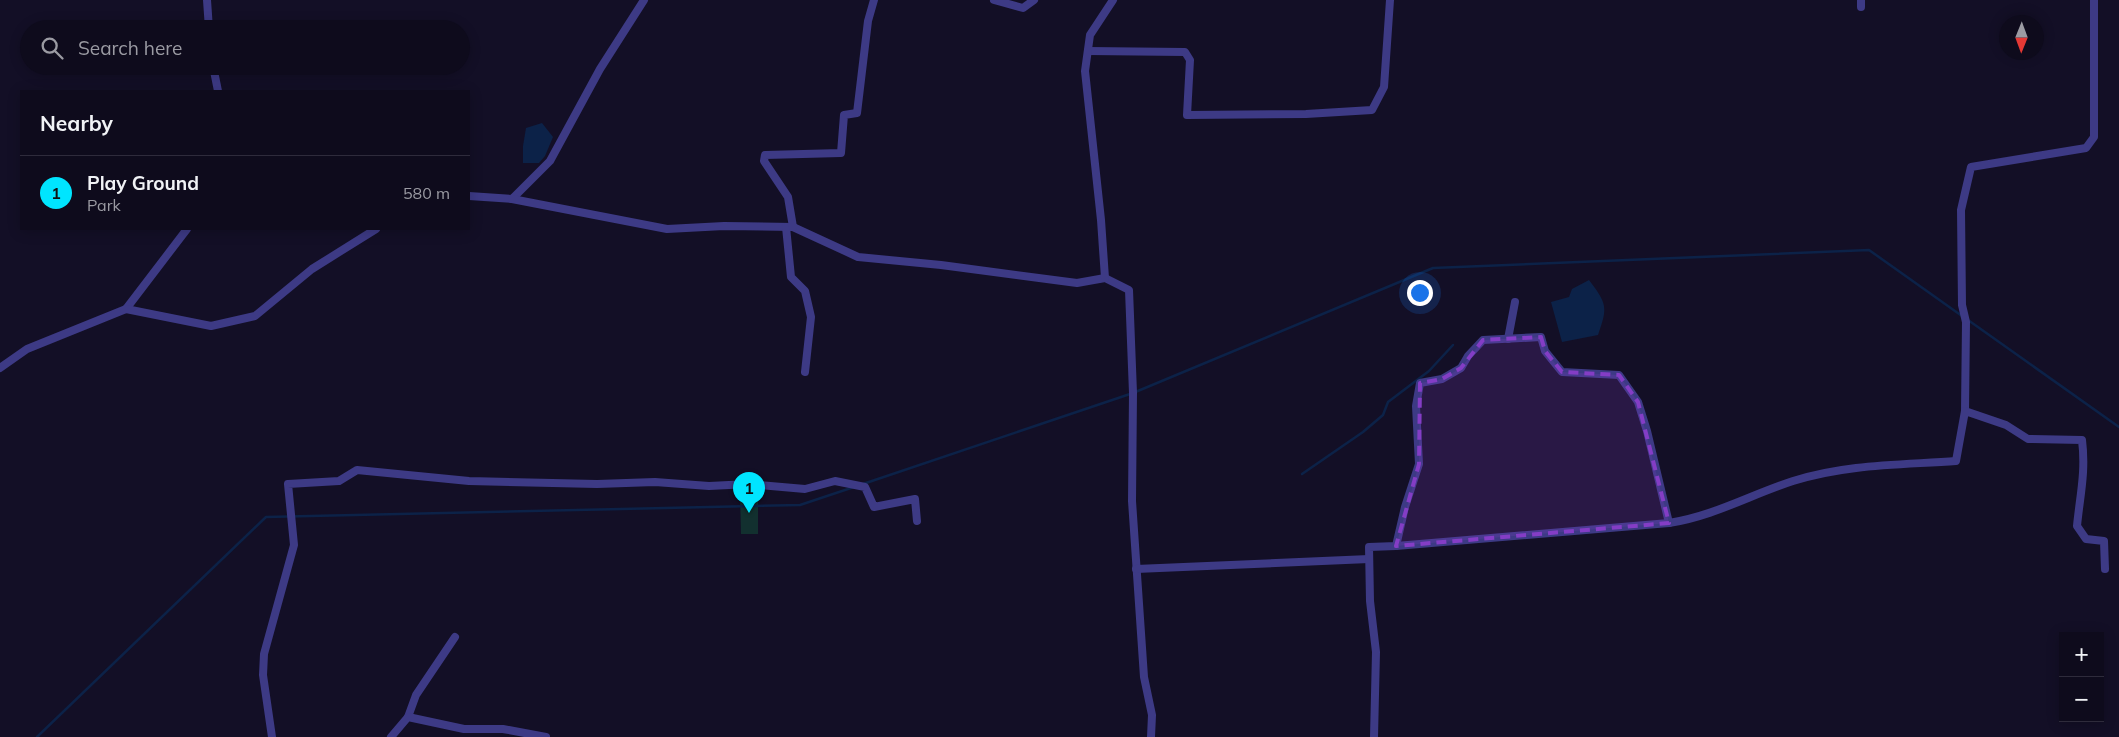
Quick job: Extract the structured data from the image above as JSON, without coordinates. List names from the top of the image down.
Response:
{
  "north": "bottom",
  "page": {
    "search": "Search here",
    "heading": "Nearby",
    "list": [
      {
        "mark": "1",
        "name": "Play Ground",
        "note": "Park",
        "value": "580 m"
      }
    ],
    "pins": "1",
    "map_buttons": ["+", "−"]
  }
}
